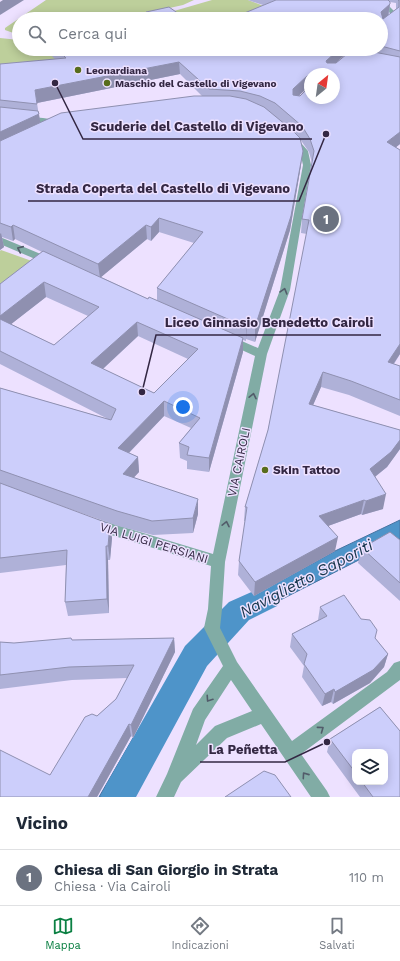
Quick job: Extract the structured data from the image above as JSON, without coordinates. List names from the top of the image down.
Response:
{
  "streets": {
    "street": ["VIA CAIROLI", "VIA LUIGI PERSIANI"]
  },
  "crossings": [
    ["VIA CAIROLI", "VIA LUIGI PERSIANI"]
  ],
  "one_way": ["VIA CAIROLI"],
  "water": ["Naviglietto Saporiti"],
  "places": [
    "Leonardiana",
    "Scuderie del Castello di Vigevano",
    "Maschio del Castello di Vigevano",
    "Strada Coperta del Castello di Vigevano",
    "Liceo Ginnasio Benedetto Cairoli",
    "Skin Tattoo",
    "La Peñetta"
  ],
  "north": "top right",
  "page": {
    "search": "Cerca qui",
    "pins": "1",
    "heading": "Vicino",
    "list": [
      {
        "mark": "1",
        "name": "Chiesa di San Giorgio in Strata",
        "note": "Chiesa · Via Cairoli",
        "value": "110 m"
      }
    ],
    "nav": ["Mappa", "Indicazioni", "Salvati"]
  }
}
